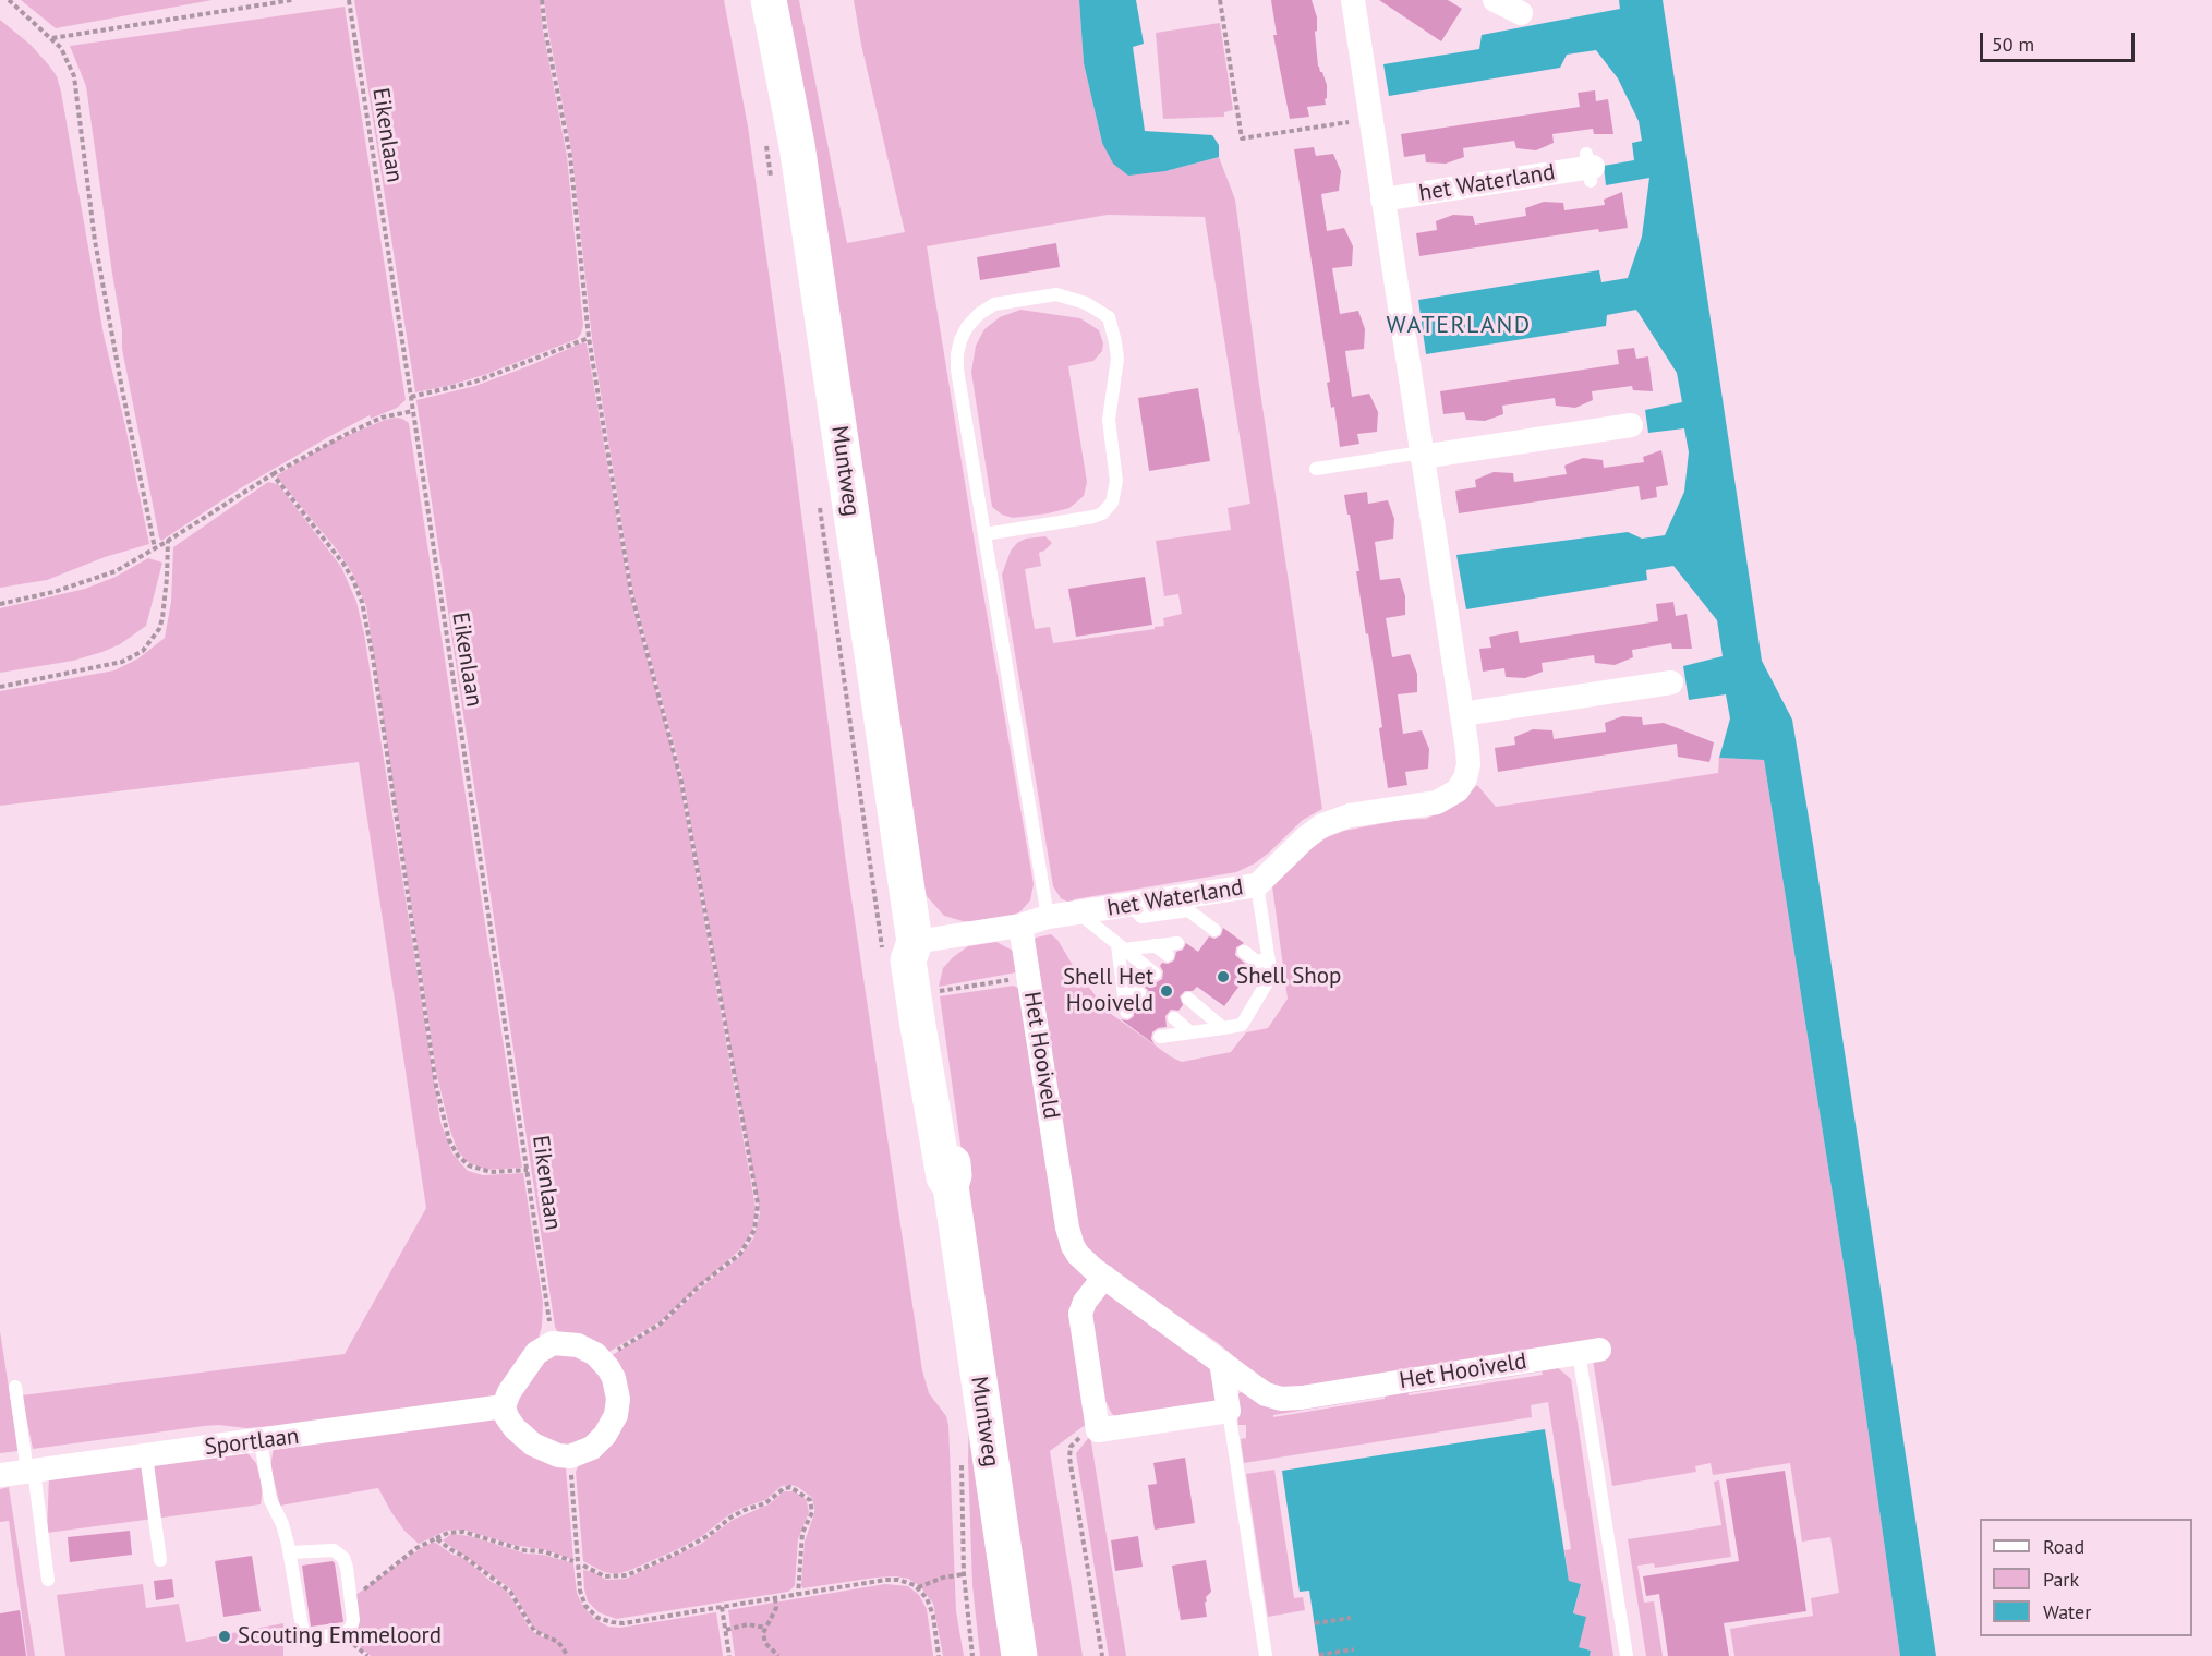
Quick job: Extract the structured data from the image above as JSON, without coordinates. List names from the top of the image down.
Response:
{
  "streets": {
    "main road": ["Muntweg"],
    "street": ["het Waterland", "Het Hooiveld", "Sportlaan"],
    "path": ["Eikenlaan"]
  },
  "crossings": [
    ["het Waterland", "Het Hooiveld"]
  ],
  "districts": ["WATERLAND"],
  "places": ["Shell Shop", "Shell Het Hooiveld", "Scouting Emmeloord"],
  "legend": ["Road", "Park", "Water"],
  "scale_bar": "50 m"
}
